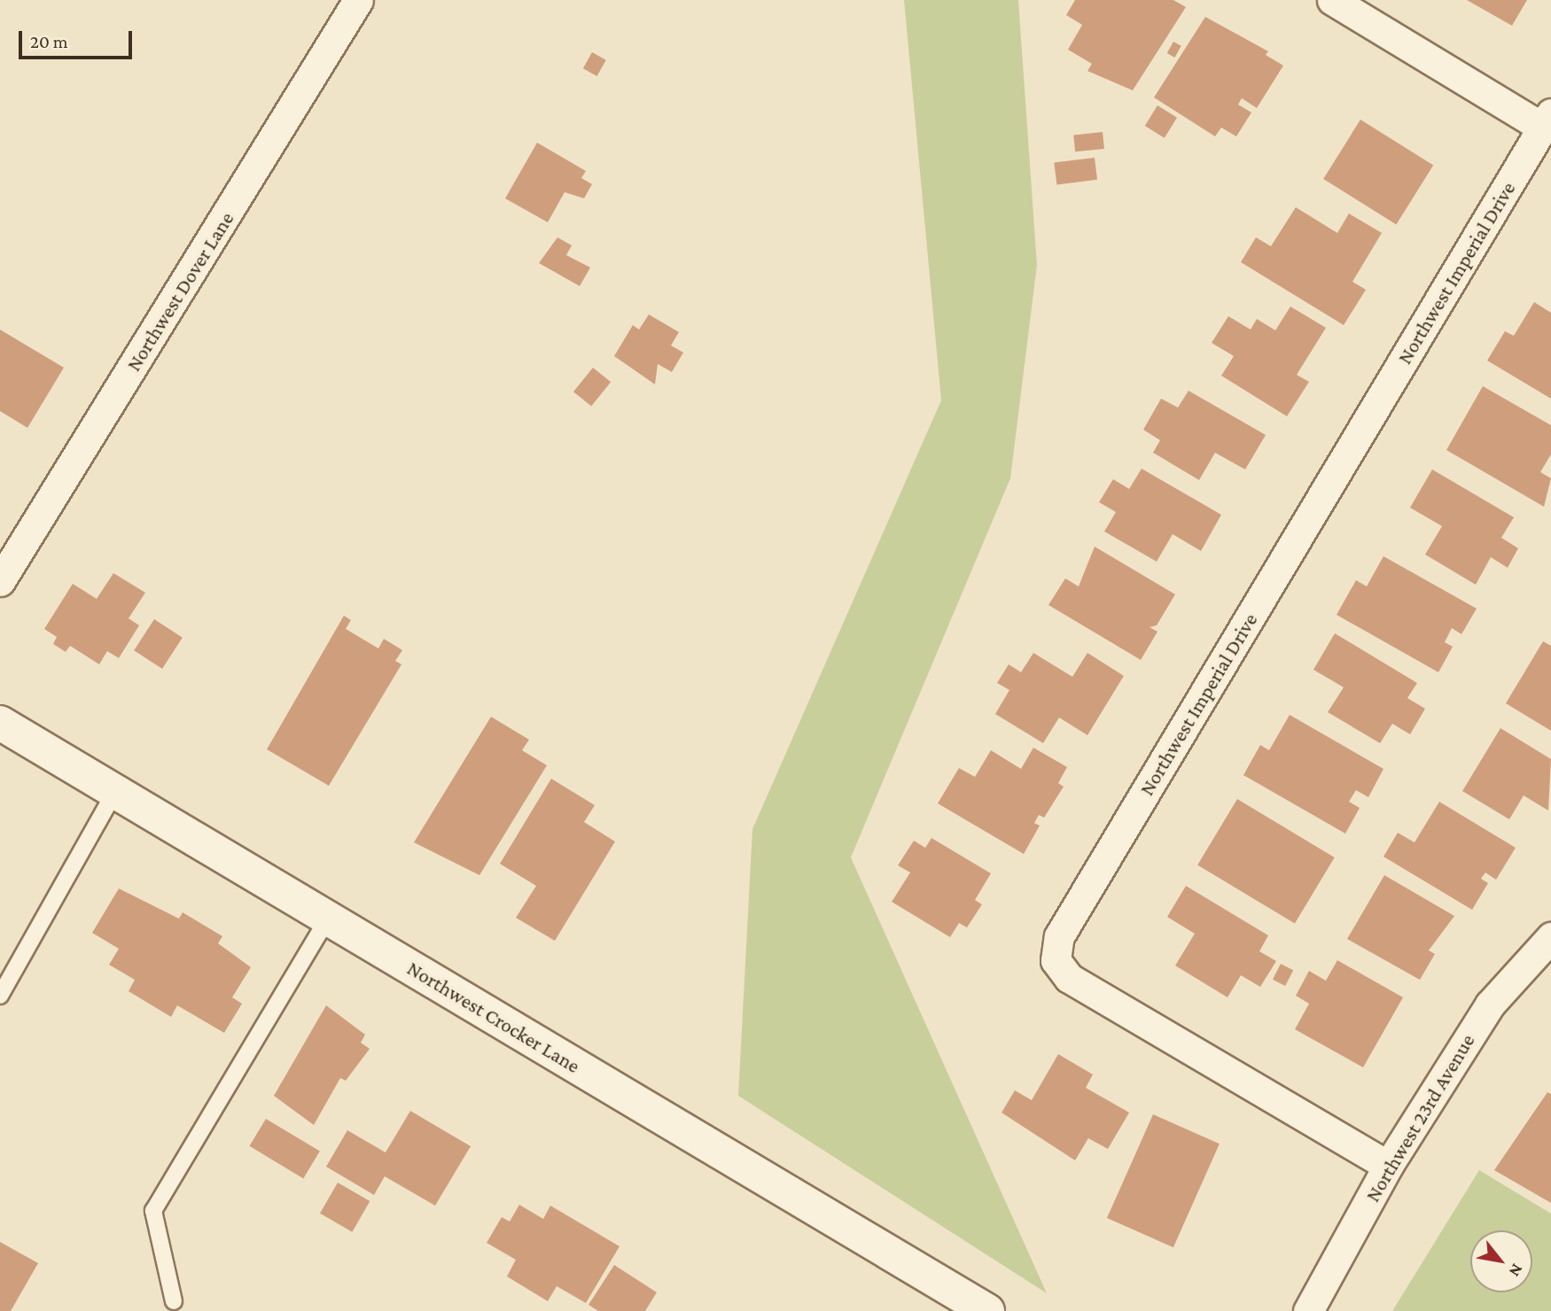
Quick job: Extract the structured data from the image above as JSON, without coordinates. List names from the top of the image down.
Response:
{
  "streets": {
    "street": [
      "Northwest Imperial Drive",
      "Northwest Dover Lane",
      "Northwest Crocker Lane",
      "Northwest 23rd Avenue"
    ]
  },
  "crossings": [
    ["Northwest Imperial Drive", "Northwest 23rd Avenue"]
  ],
  "scale_bar": "20 m",
  "north": "bottom right"
}
